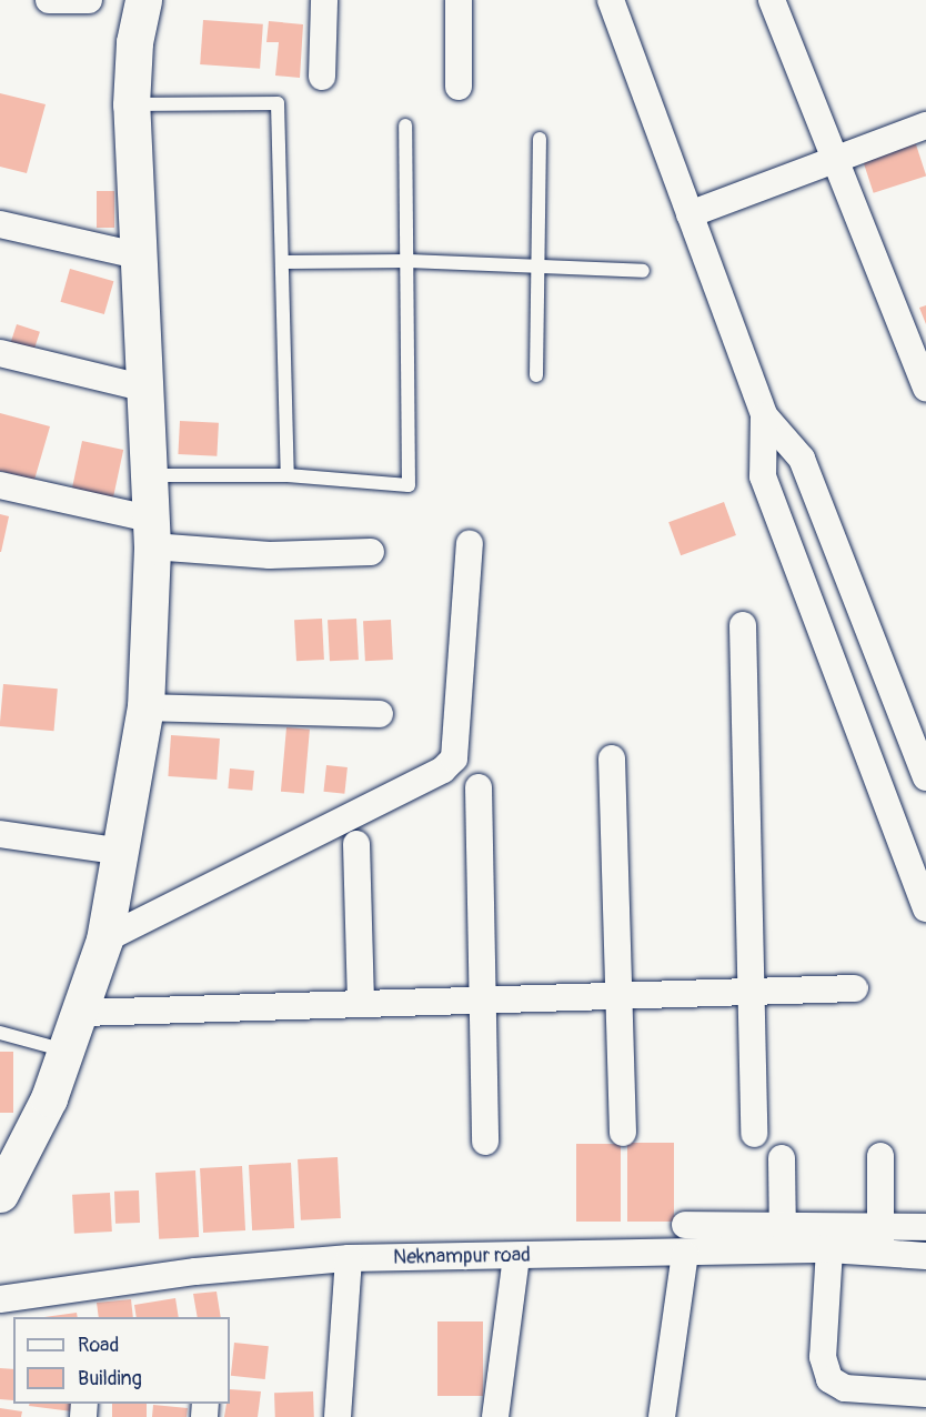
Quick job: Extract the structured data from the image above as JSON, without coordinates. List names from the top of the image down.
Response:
{
  "streets": {
    "street": ["Neknampur road"]
  },
  "legend": ["Road", "Building"]
}
